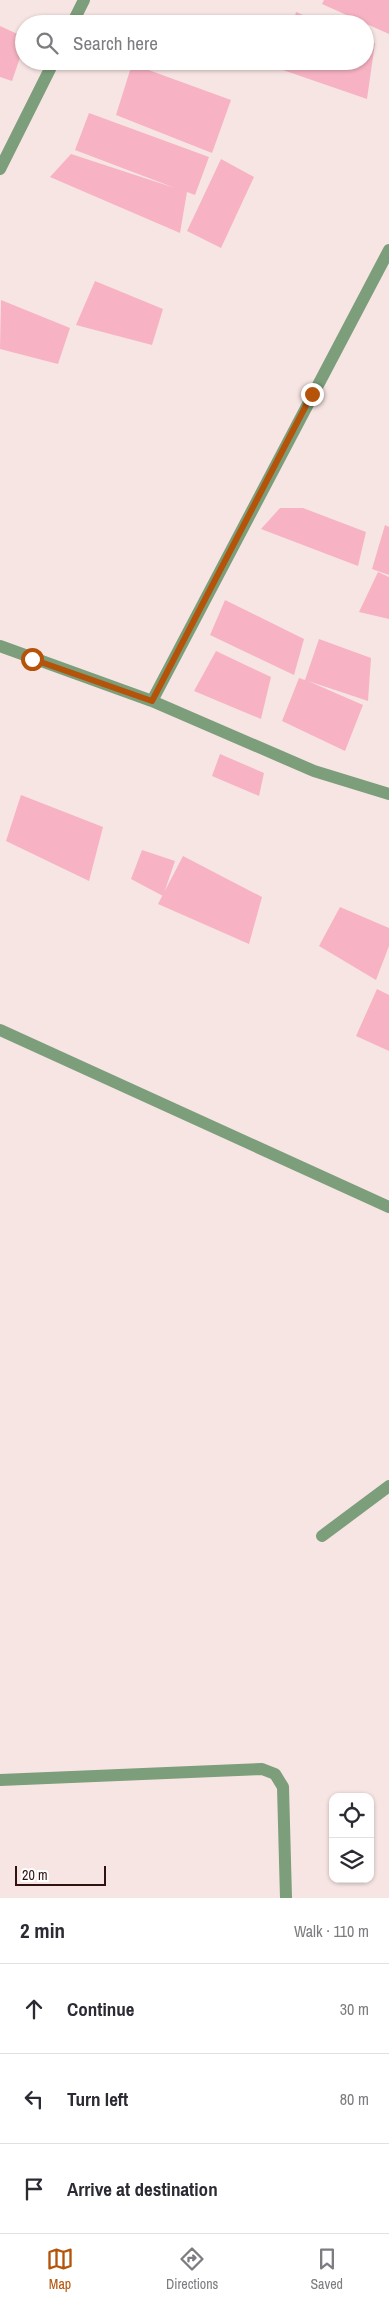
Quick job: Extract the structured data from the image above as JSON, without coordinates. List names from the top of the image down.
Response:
{
  "scale_bar": "20 m",
  "page": {
    "search": "Search here",
    "scale": "20 m",
    "heading": ["2 min", "Walk · 110 m"],
    "list": [
      ["Continue", "30 m"],
      ["Turn left", "80 m"],
      "Arrive at destination"
    ],
    "nav": ["Map", "Directions", "Saved"]
  }
}
